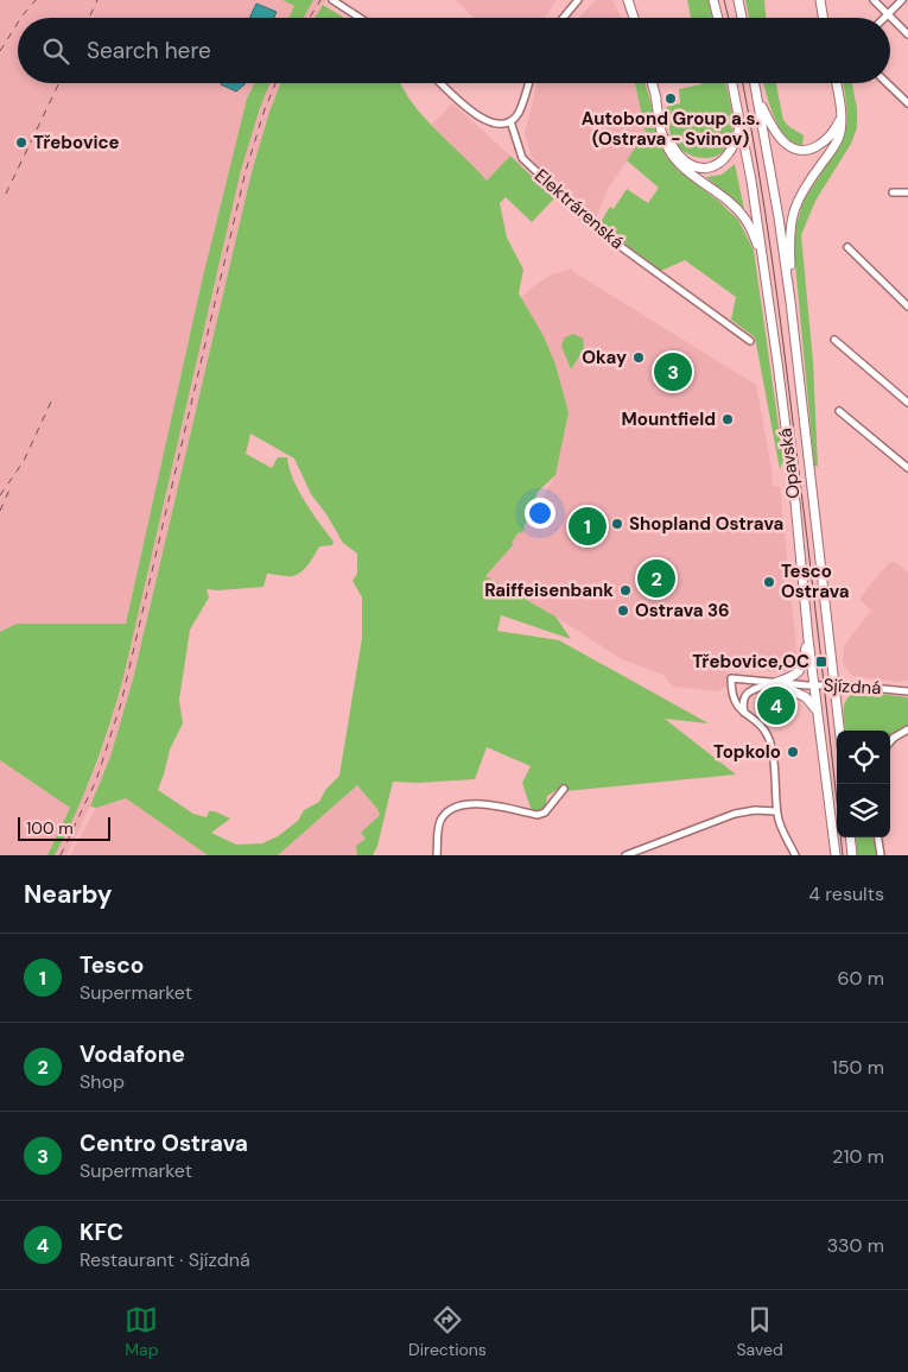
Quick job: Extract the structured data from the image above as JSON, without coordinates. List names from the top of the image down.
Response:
{
  "streets": {
    "main road": ["Opavská"],
    "street": ["Elektrárenská", "Sjízdná"]
  },
  "crossings": [
    ["Opavská", "Sjízdná"]
  ],
  "places": {
    "other": [
      "Autobond Group a.s. (Ostrava - Svinov)",
      "Třebovice",
      "Okay",
      "Mountfield",
      "Shopland Ostrava",
      "Tesco Ostrava",
      "Raiffeisenbank",
      "Ostrava 36",
      "Topkolo"
    ],
    "transit": ["Třebovice,OC"]
  },
  "scale_bar": "100 m",
  "page": {
    "search": "Search here",
    "pins": [
      "3",
      "1",
      "2",
      "4"
    ],
    "scale": "100 m",
    "heading": ["Nearby", "4 results"],
    "list": [
      {
        "mark": "1",
        "name": "Tesco",
        "note": "Supermarket",
        "value": "60 m"
      },
      {
        "mark": "2",
        "name": "Vodafone",
        "note": "Shop",
        "value": "150 m"
      },
      {
        "mark": "3",
        "name": "Centro Ostrava",
        "note": "Supermarket",
        "value": "210 m"
      },
      {
        "mark": "4",
        "name": "KFC",
        "note": "Restaurant · Sjízdná",
        "value": "330 m"
      }
    ],
    "nav": ["Map", "Directions", "Saved"]
  }
}
